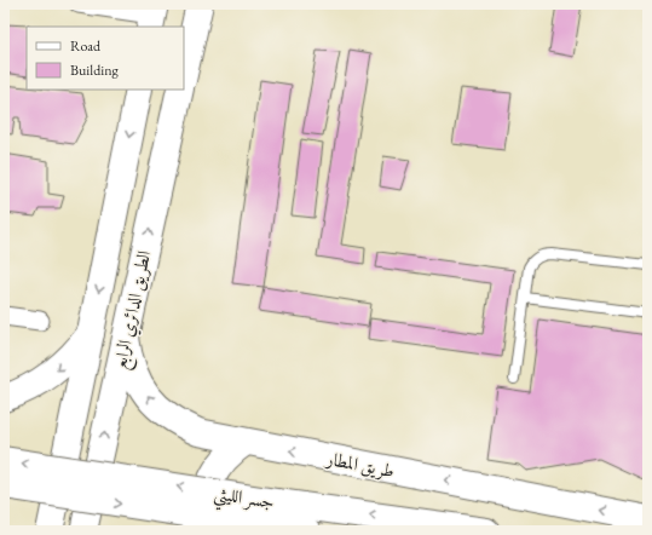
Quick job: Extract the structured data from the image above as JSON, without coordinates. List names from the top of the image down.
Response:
{
  "streets": {
    "main road": ["الطريق الدائري الرابع", "طريق المطار", "جسر الليثي"]
  },
  "crossings": [
    ["الطريق الدائري الرابع", "طريق المطار"]
  ],
  "one_way": ["طريق المطار"],
  "legend": ["Road", "Building"]
}
